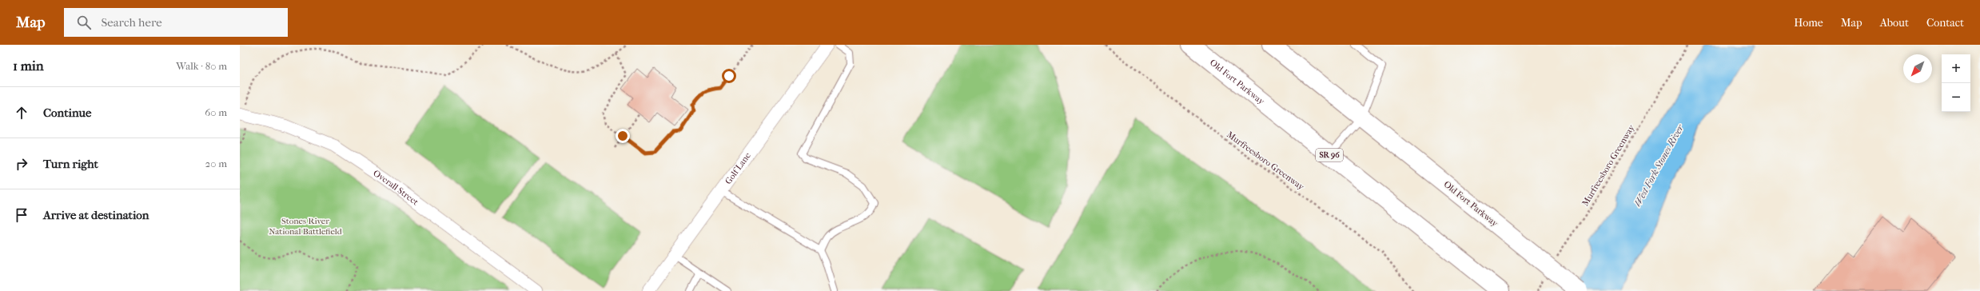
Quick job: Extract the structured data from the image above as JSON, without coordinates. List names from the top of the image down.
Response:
{
  "streets": {
    "main road": ["Old Fort Parkway", "SR 96"],
    "street": ["Golf Lane", "Overall Street"],
    "path": ["Murfreesboro Greenway"]
  },
  "water": ["West Fork Stones River"],
  "parks": ["Stones River National Battlefield"],
  "north": "bottom left",
  "page": {
    "header": "Map",
    "search": "Search here",
    "nav": [
      "Home",
      "Map",
      "About",
      "Contact"
    ],
    "heading": ["1 min", "Walk · 80 m"],
    "map_buttons": ["+", "−"],
    "list": [
      ["Continue", "60 m"],
      ["Turn right", "20 m"],
      "Arrive at destination"
    ]
  }
}
